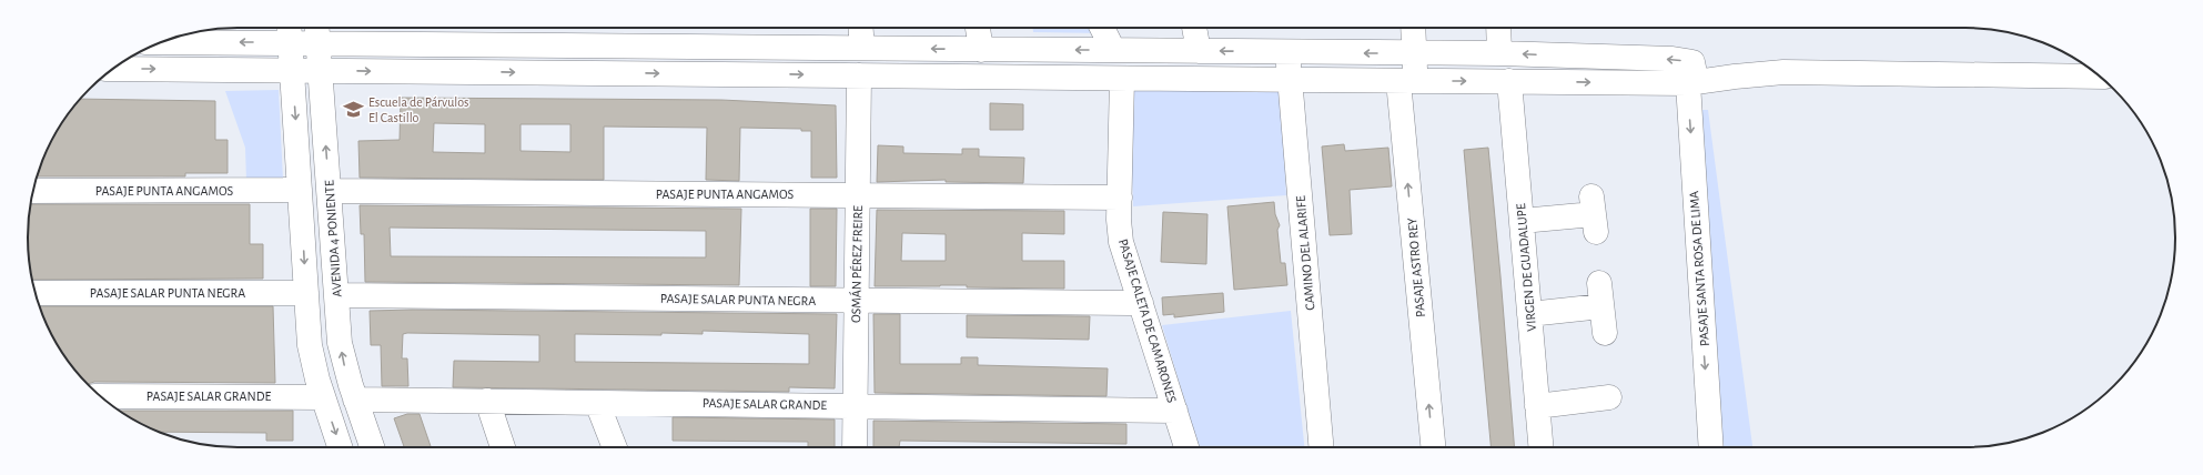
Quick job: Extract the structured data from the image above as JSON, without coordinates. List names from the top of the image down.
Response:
{
  "streets": {
    "street": [
      "PASAJE PUNTA ANGAMOS",
      "AVENIDA 4 PONIENTE",
      "CAMINO DEL ALARIFE",
      "OSMÁN PÉREZ FREIRE",
      "PASAJE ASTRO REY",
      "VIRGEN DE GUADALUPE",
      "PASAJE SANTA ROSA DE LIMA",
      "PASAJE SALAR PUNTA NEGRA",
      "PASAJE CALETA DE CAMARONES",
      "PASAJE SALAR GRANDE"
    ]
  },
  "crossings": [
    ["PASAJE PUNTA ANGAMOS", "AVENIDA 4 PONIENTE"],
    ["PASAJE PUNTA ANGAMOS", "OSMÁN PÉREZ FREIRE"],
    ["PASAJE PUNTA ANGAMOS", "PASAJE CALETA DE CAMARONES"],
    ["AVENIDA 4 PONIENTE", "PASAJE SALAR PUNTA NEGRA"],
    ["AVENIDA 4 PONIENTE", "PASAJE SALAR GRANDE"],
    ["OSMÁN PÉREZ FREIRE", "PASAJE SALAR PUNTA NEGRA"],
    ["OSMÁN PÉREZ FREIRE", "PASAJE SALAR GRANDE"],
    ["PASAJE SALAR PUNTA NEGRA", "PASAJE CALETA DE CAMARONES"],
    ["PASAJE CALETA DE CAMARONES", "PASAJE SALAR GRANDE"]
  ],
  "one_way": ["PASAJE ASTRO REY"],
  "places": {
    "school or university": ["Escuela de Párvulos El Castillo"]
  }
}
